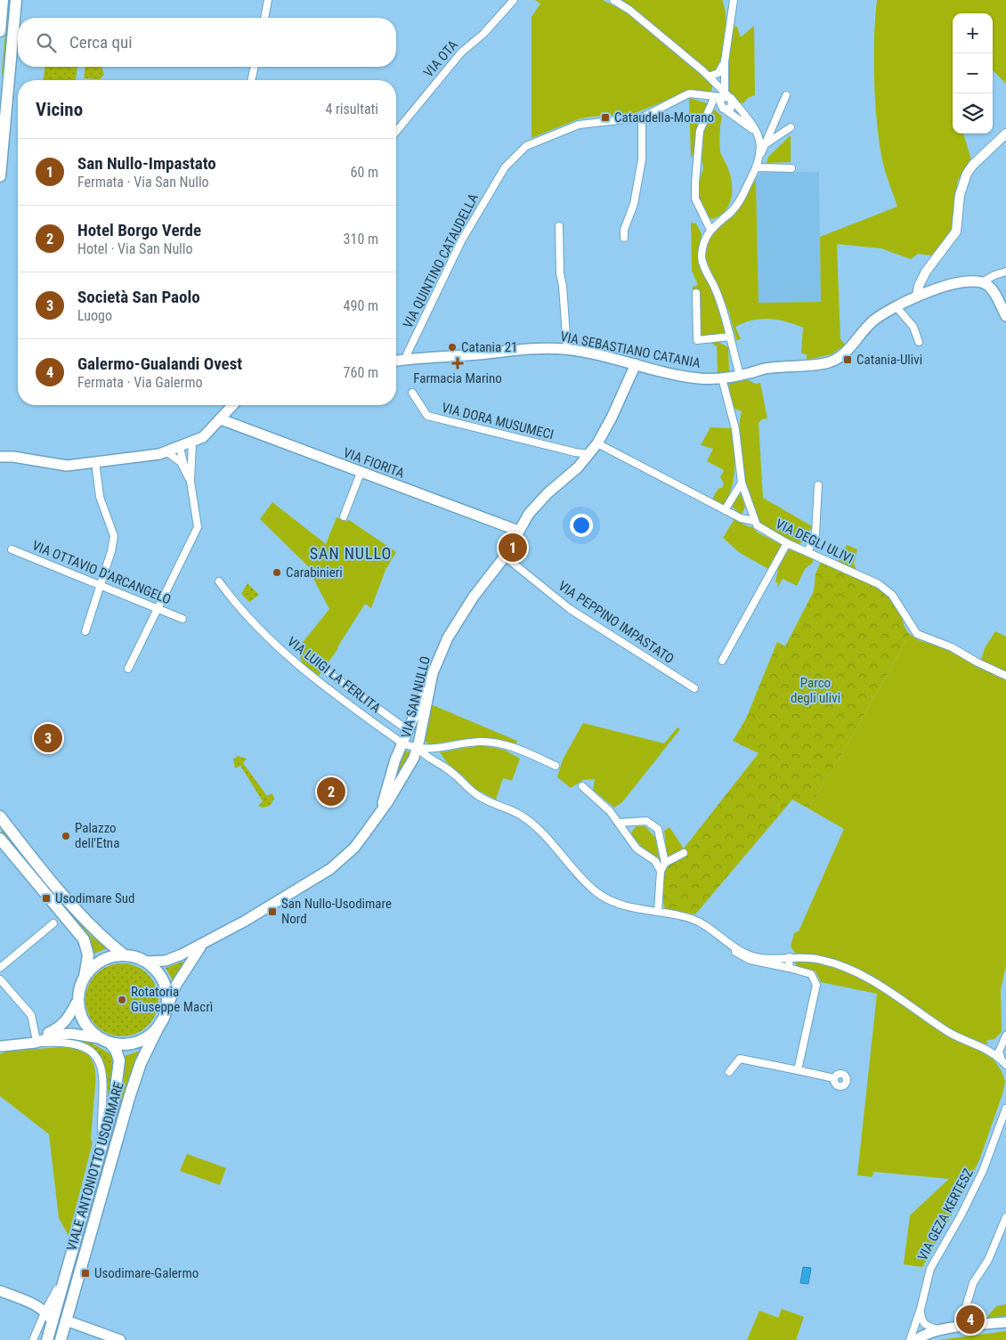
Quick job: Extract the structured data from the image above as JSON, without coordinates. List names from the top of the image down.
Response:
{
  "streets": {
    "main road": [
      "VIA SEBASTIANO CATANIA",
      "VIA FIORITA",
      "VIA SAN NULLO",
      "VIALE ANTONIOTTO USODIMARE"
    ],
    "street": [
      "VIA OTA",
      "VIA QUINTINO CATAUDELLA",
      "VIA DORA MUSUMECI",
      "VIA DEGLI ULIVI",
      "VIA OTTAVIO D'ARCANGELO",
      "VIA PEPPINO IMPASTATO",
      "VIA LUIGI LA FERLITA",
      "VIA GEZA KERTESZ"
    ]
  },
  "crossings": [
    ["VIA QUINTINO CATAUDELLA", "VIA SEBASTIANO CATANIA"],
    ["VIA SEBASTIANO CATANIA", "VIA SAN NULLO"],
    ["VIA DORA MUSUMECI", "VIA SAN NULLO"],
    ["VIA FIORITA", "VIA SAN NULLO"],
    ["VIA DEGLI ULIVI", "VIA SAN NULLO"],
    ["VIA PEPPINO IMPASTATO", "VIA SAN NULLO"],
    ["VIA SAN NULLO", "VIALE ANTONIOTTO USODIMARE"]
  ],
  "districts": ["SAN NULLO"],
  "parks": ["Parco degli ulivi"],
  "places": {
    "transit": [
      "Cataudella-Morano",
      "Catania-Ulivi",
      "Usodimare Sud",
      "San Nullo-Usodimare Nord",
      "Usodimare-Galermo"
    ],
    "other": [
      "Catania 21",
      "Carabinieri",
      "Palazzo dell'Etna",
      "Rotatoria Giuseppe Macrì"
    ],
    "health": ["Farmacia Marino"]
  },
  "page": {
    "map_buttons": ["+", "−"],
    "search": "Cerca qui",
    "heading": ["Vicino", "4 risultati"],
    "list": [
      {
        "mark": "1",
        "name": "San Nullo-Impastato",
        "note": "Fermata · Via San Nullo",
        "value": "60 m"
      },
      {
        "mark": "2",
        "name": "Hotel Borgo Verde",
        "note": "Hotel · Via San Nullo",
        "value": "310 m"
      },
      {
        "mark": "3",
        "name": "Società San Paolo",
        "note": "Luogo",
        "value": "490 m"
      },
      {
        "mark": "4",
        "name": "Galermo-Gualandi Ovest",
        "note": "Fermata · Via Galermo",
        "value": "760 m"
      }
    ],
    "pins": [
      "1",
      "3",
      "2",
      "4"
    ]
  }
}
